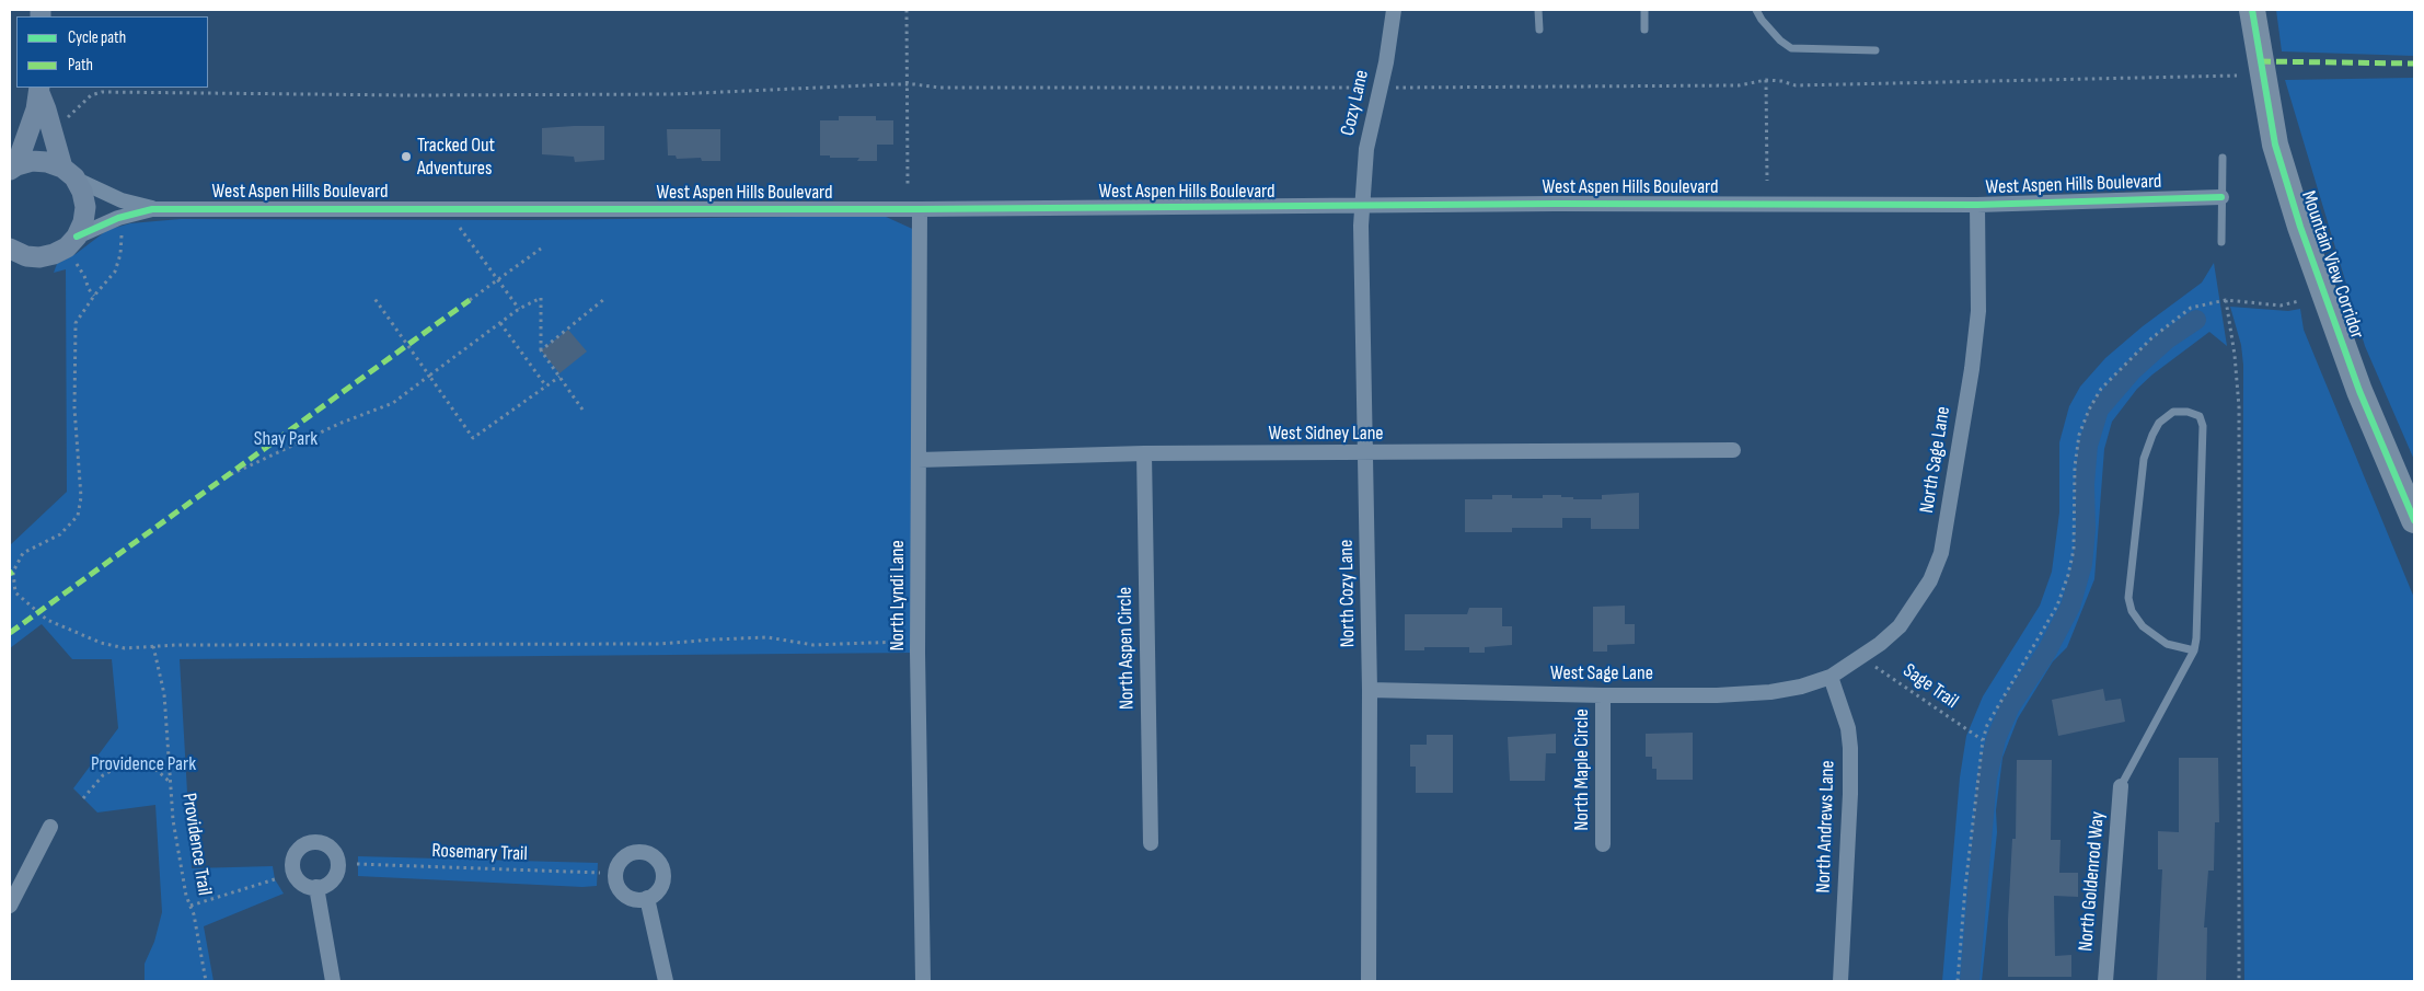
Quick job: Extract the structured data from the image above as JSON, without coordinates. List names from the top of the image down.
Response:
{
  "streets": {
    "highway": ["Mountain View Corridor"],
    "street": [
      "Cozy Lane",
      "West Aspen Hills Boulevard",
      "West Sidney Lane",
      "North Sage Lane",
      "North Cozy Lane",
      "North Lyndi Lane",
      "North Aspen Circle",
      "West Sage Lane",
      "North Maple Circle",
      "North Andrews Lane",
      "North Goldenrod Way"
    ],
    "path": ["Sage Trail", "Providence Trail", "Rosemary Trail"]
  },
  "crossings": [
    ["Cozy Lane", "West Aspen Hills Boulevard"],
    ["Cozy Lane", "North Cozy Lane"],
    ["West Aspen Hills Boulevard", "North Sage Lane"],
    ["West Aspen Hills Boulevard", "North Cozy Lane"],
    ["West Aspen Hills Boulevard", "North Lyndi Lane"],
    ["West Sidney Lane", "North Cozy Lane"],
    ["West Sidney Lane", "North Lyndi Lane"],
    ["West Sidney Lane", "North Aspen Circle"],
    ["North Sage Lane", "West Sage Lane"],
    ["North Sage Lane", "Sage Trail"],
    ["North Sage Lane", "North Andrews Lane"],
    ["North Cozy Lane", "West Sage Lane"],
    ["West Sage Lane", "North Maple Circle"],
    ["West Sage Lane", "North Andrews Lane"]
  ],
  "parks": ["Shay Park", "Providence Park"],
  "places": ["Tracked Out Adventures"],
  "legend": ["Cycle path", "Path"]
}
